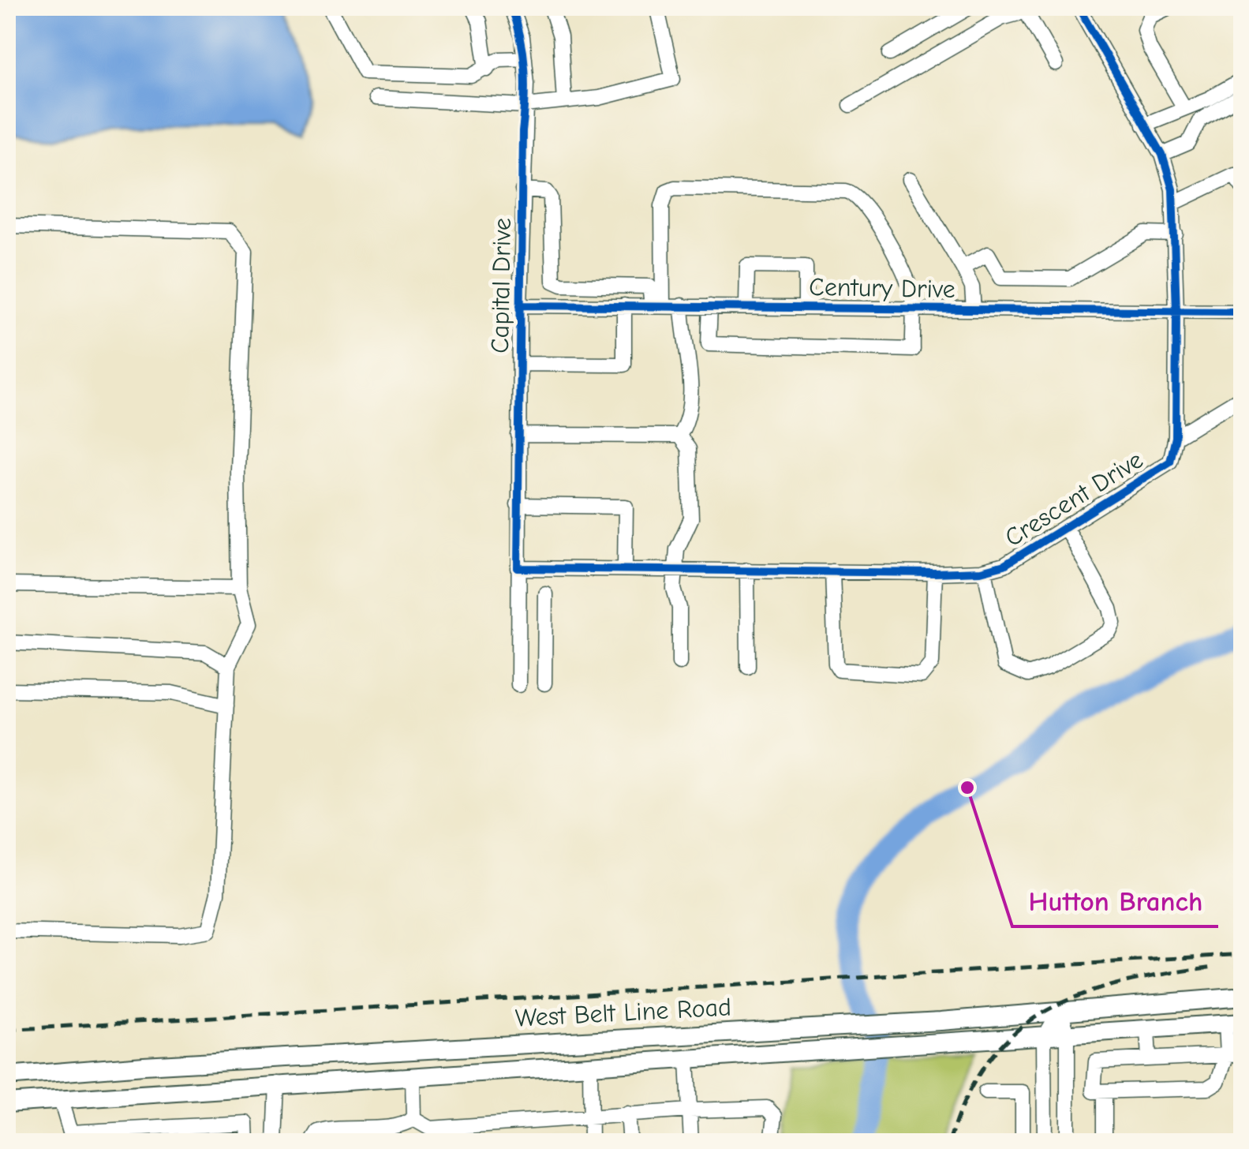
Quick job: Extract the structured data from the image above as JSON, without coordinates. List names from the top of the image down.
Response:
{
  "streets": {
    "main road": ["West Belt Line Road"],
    "street": ["Capital Drive", "Century Drive", "Crescent Drive"]
  },
  "crossings": [
    ["Capital Drive", "Century Drive"],
    ["Capital Drive", "Crescent Drive"],
    ["Century Drive", "Crescent Drive"]
  ],
  "places": ["Hutton Branch"]
}
